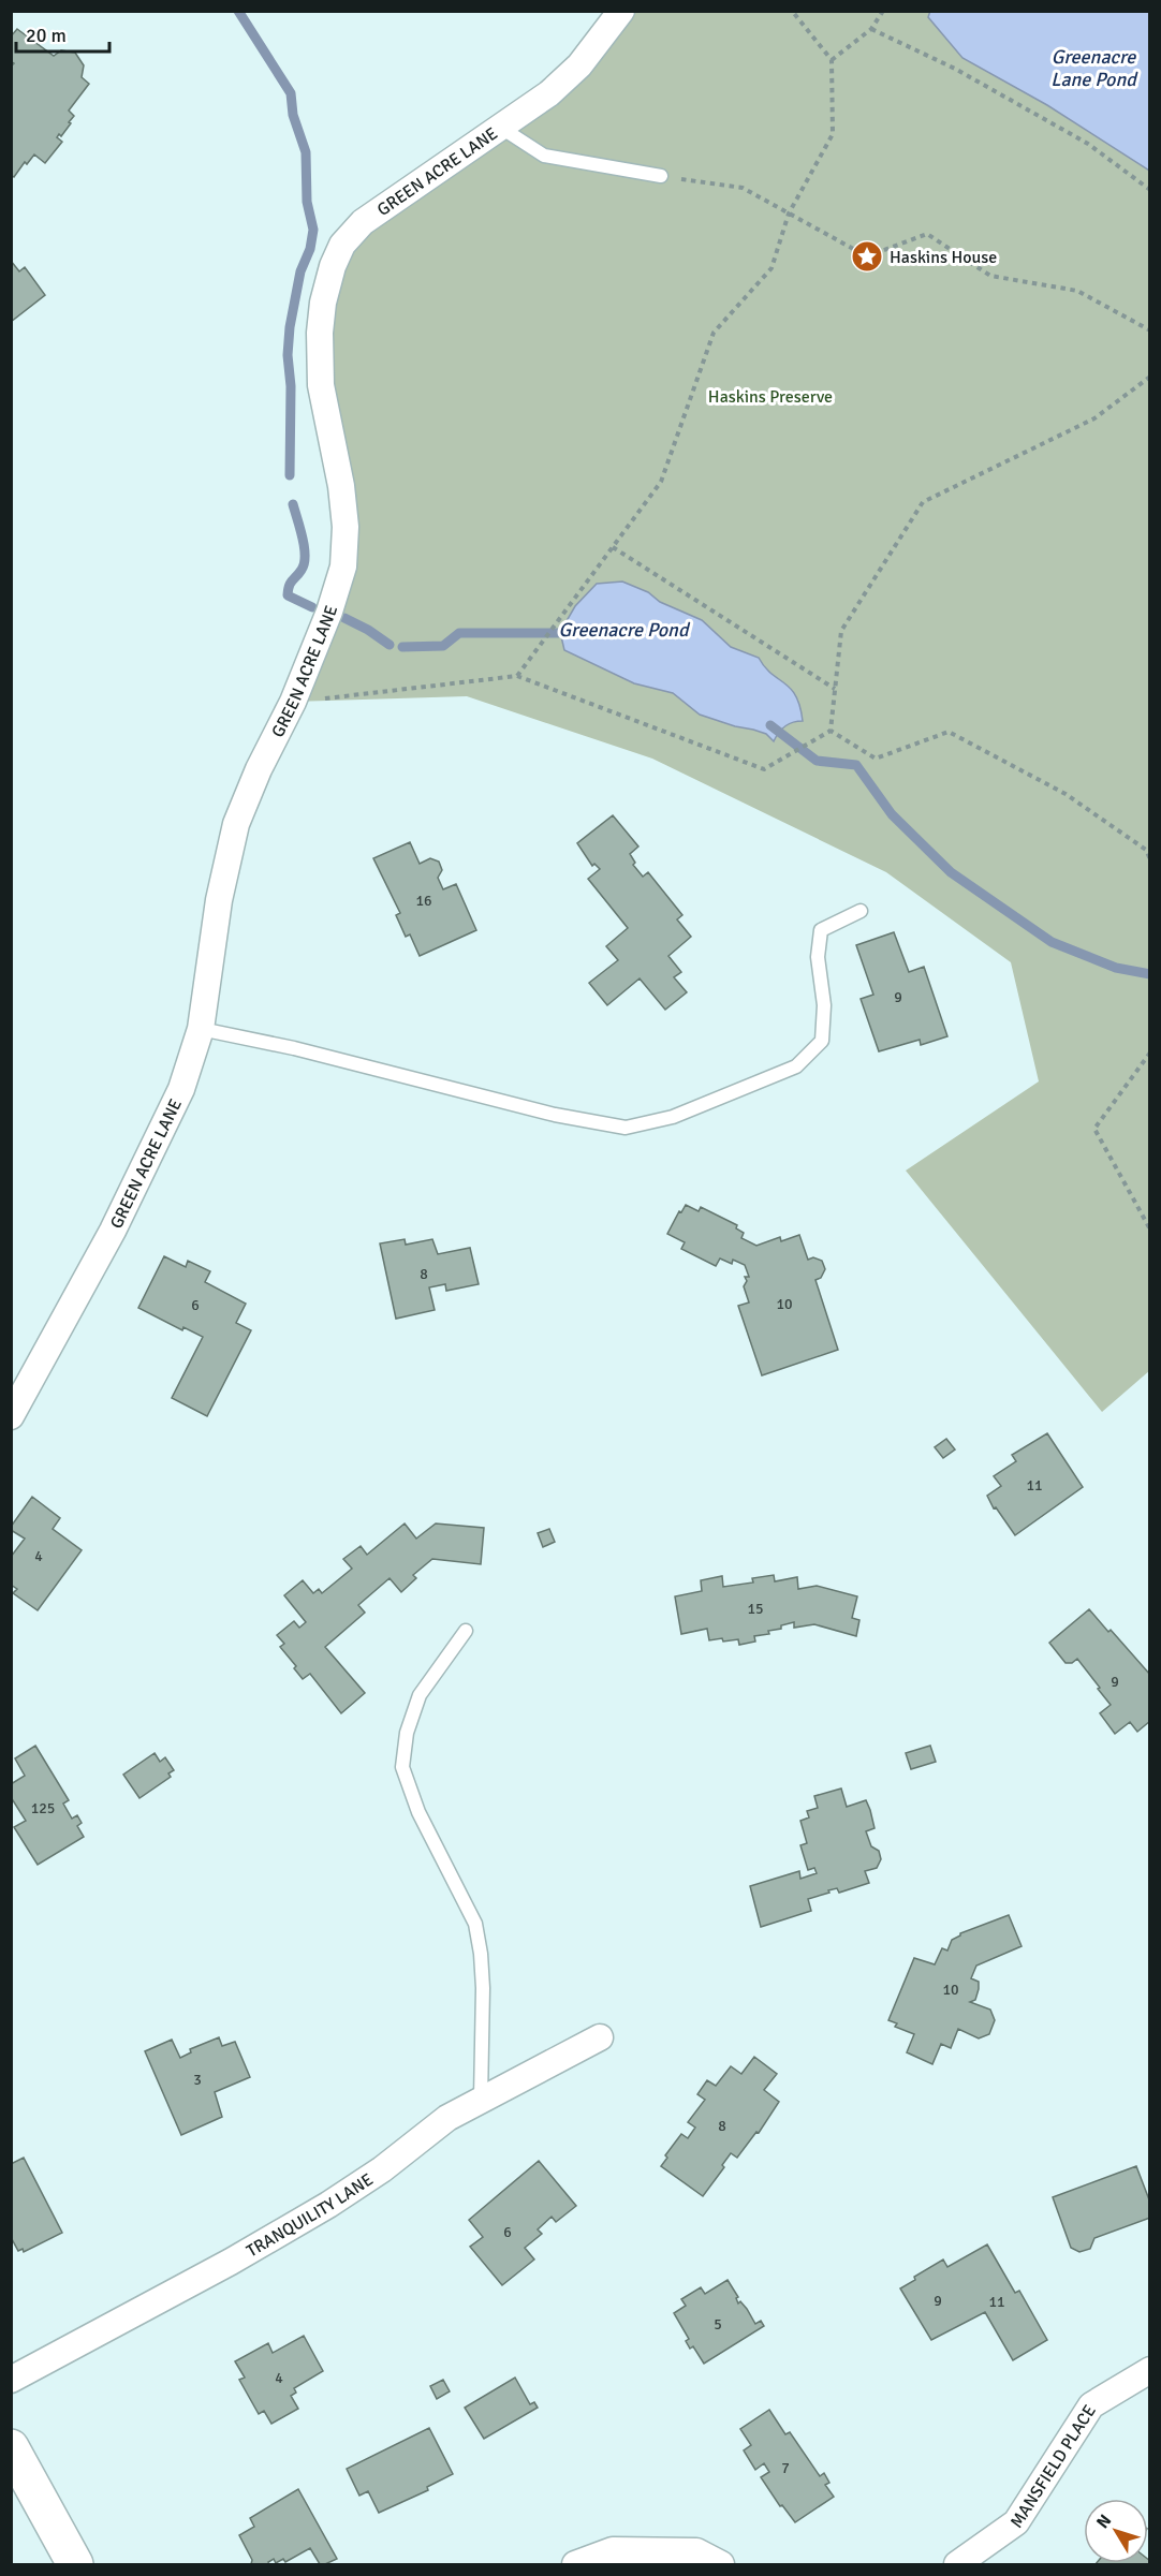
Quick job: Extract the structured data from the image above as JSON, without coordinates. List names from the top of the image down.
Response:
{
  "streets": {
    "street": ["GREEN ACRE LANE", "TRANQUILITY LANE", "MANSFIELD PLACE"]
  },
  "water": ["Greenacre Lane Pond", "Greenacre Pond"],
  "parks": ["Haskins Preserve"],
  "places": {
    "place": ["Haskins House"]
  },
  "house_numbers": [
    "16",
    "9",
    "8",
    "10",
    "6",
    "11",
    "4",
    "15",
    "9",
    "125",
    "10",
    "3",
    "8",
    "6",
    "9",
    "11",
    "5",
    "4",
    "7"
  ],
  "scale_bar": "20 m",
  "north": "top left"
}
